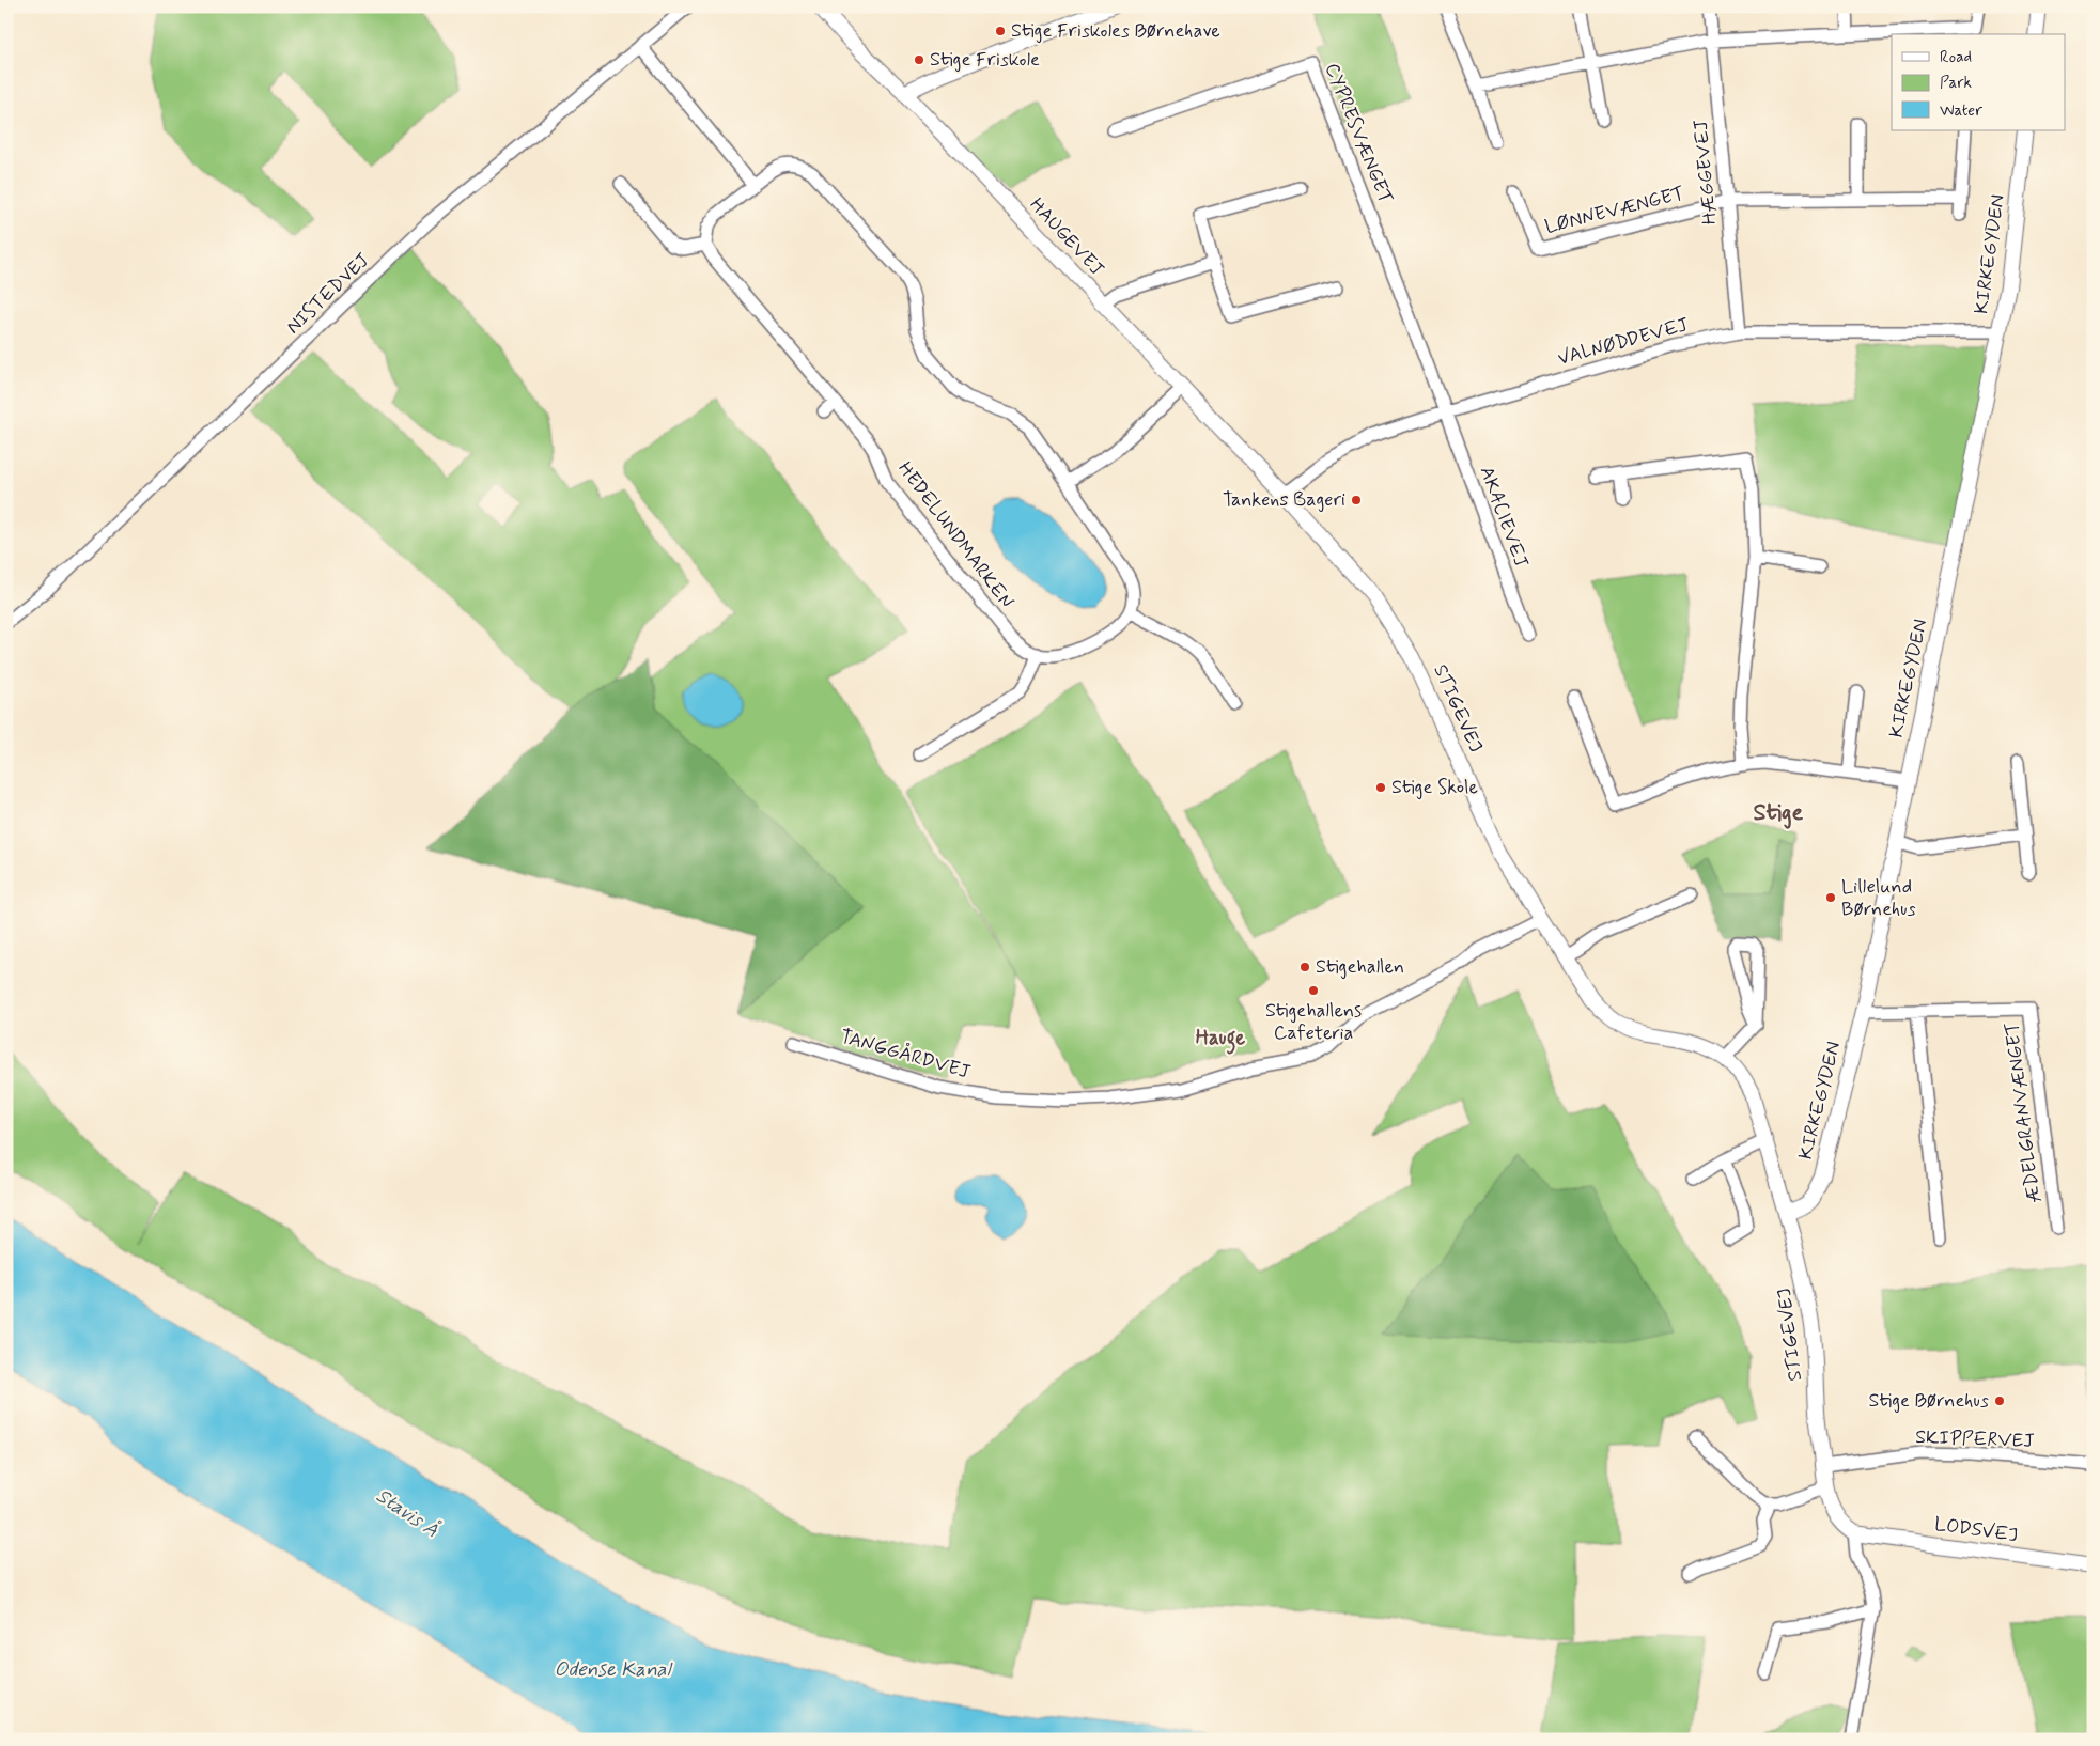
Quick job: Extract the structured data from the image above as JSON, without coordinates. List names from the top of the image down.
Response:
{
  "streets": {
    "street": [
      "CYPRESVÆNGET",
      "HÆGGEVEJ",
      "LØNNEVÆNGET",
      "HAUGEVEJ",
      "KIRKEGYDEN",
      "NISTEDVEJ",
      "VALNØDDEVEJ",
      "AKACIEVEJ",
      "HEDELUNDMARKEN",
      "STIGEVEJ",
      "TANGGÅRDVEJ",
      "ÆDELGRANVÆNGET",
      "SKIPPERVEJ",
      "LODSVEJ"
    ]
  },
  "crossings": [
    ["CYPRESVÆNGET", "VALNØDDEVEJ"],
    ["CYPRESVÆNGET", "AKACIEVEJ"],
    ["HÆGGEVEJ", "LØNNEVÆNGET"],
    ["HÆGGEVEJ", "VALNØDDEVEJ"],
    ["HAUGEVEJ", "VALNØDDEVEJ"],
    ["HAUGEVEJ", "STIGEVEJ"],
    ["KIRKEGYDEN", "VALNØDDEVEJ"],
    ["KIRKEGYDEN", "STIGEVEJ"],
    ["KIRKEGYDEN", "ÆDELGRANVÆNGET"],
    ["VALNØDDEVEJ", "AKACIEVEJ"],
    ["VALNØDDEVEJ", "STIGEVEJ"],
    ["STIGEVEJ", "TANGGÅRDVEJ"],
    ["STIGEVEJ", "SKIPPERVEJ"],
    ["STIGEVEJ", "LODSVEJ"]
  ],
  "districts": ["Stige", "Hauge"],
  "water": ["Stavis Å", "Odense Kanal"],
  "places": [
    "Stige Friskoles Børnehave",
    "Stige Friskole",
    "Tankens Bageri",
    "Stige Skole",
    "Lillelund Børnehus",
    "Stigehallen",
    "Stigehallens Cafeteria",
    "Stige Børnehus"
  ],
  "legend": ["Road", "Park", "Water"]
}
